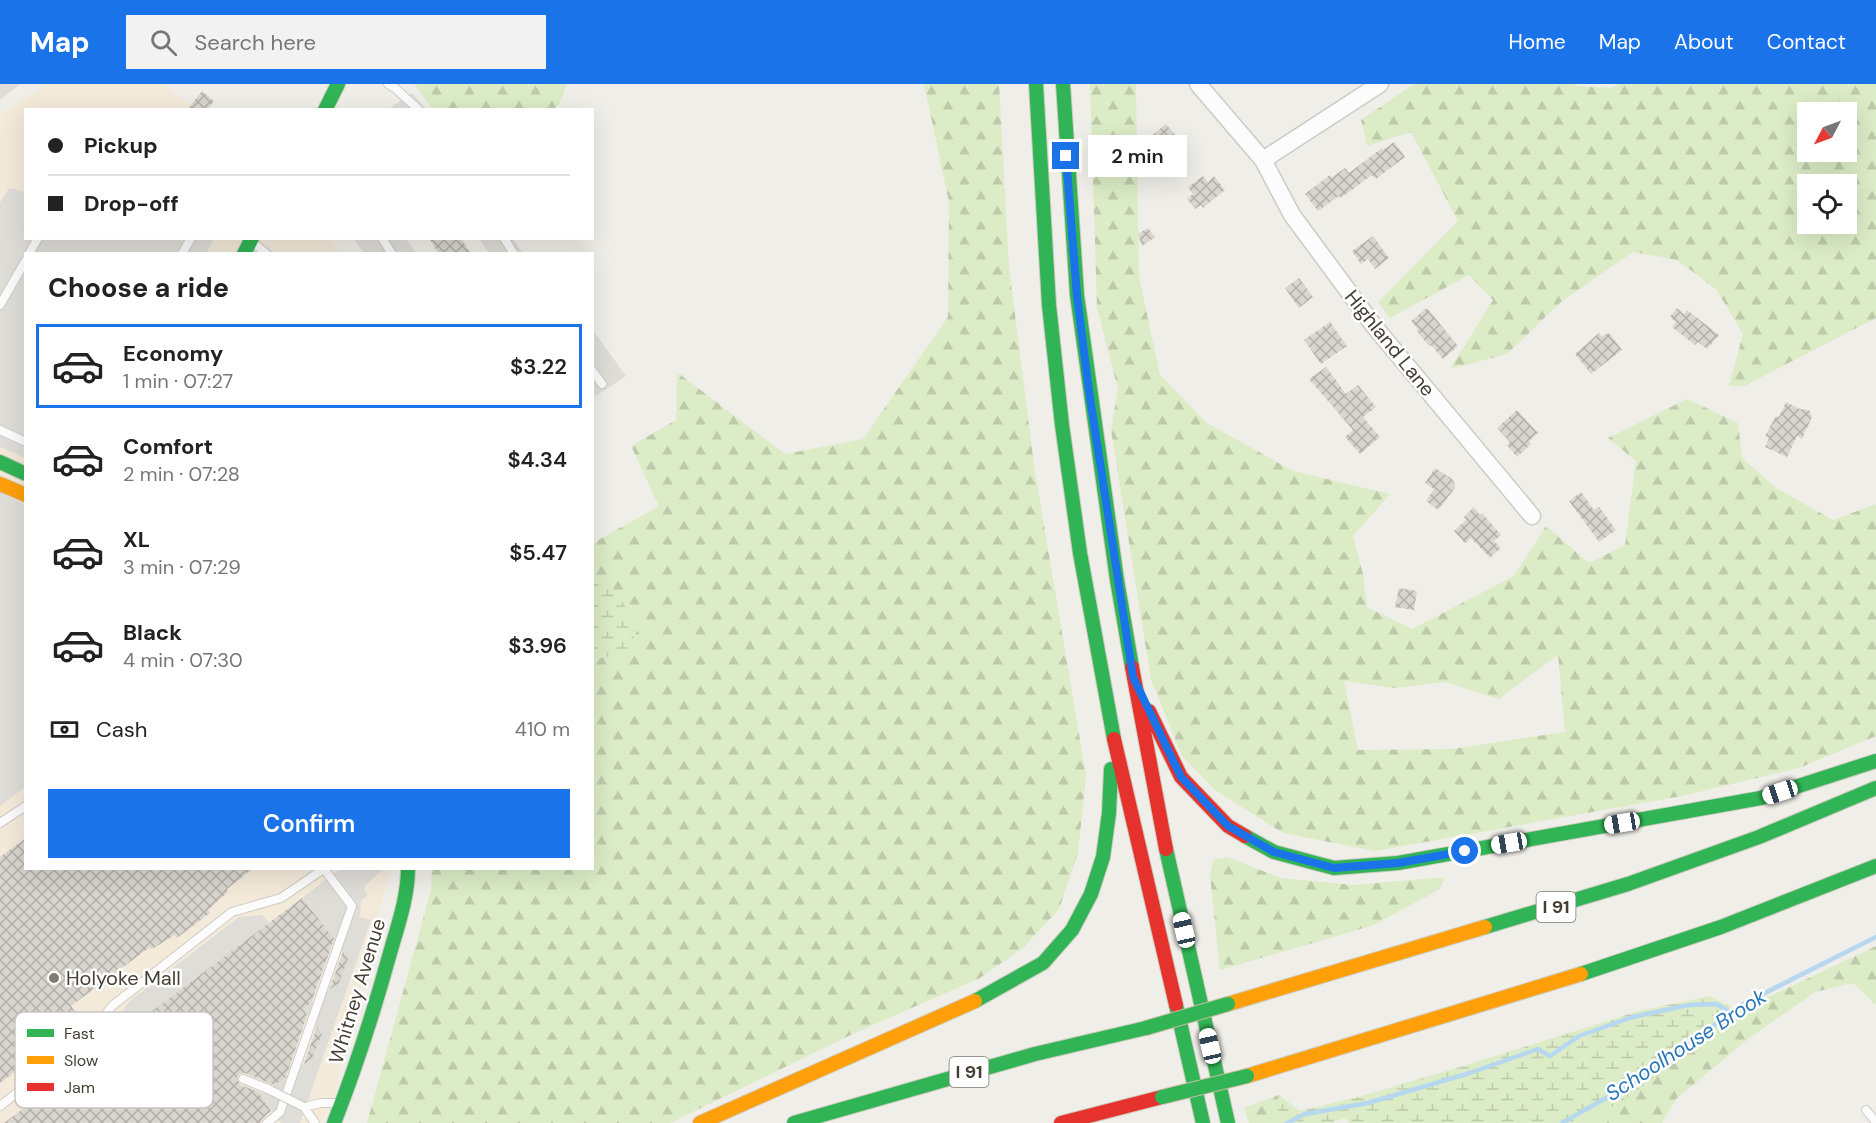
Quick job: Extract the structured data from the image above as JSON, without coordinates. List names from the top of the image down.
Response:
{
  "streets": {
    "main road": ["I 91", "Whitney Avenue"],
    "street": ["Highland Lane"]
  },
  "water": ["Schoolhouse Brook"],
  "places": ["Holyoke Mall"],
  "legend": ["Fast", "Slow", "Jam"],
  "north": "bottom left",
  "page": {
    "header": "Map",
    "search": "Search here",
    "nav": [
      "Home",
      "Map",
      "About",
      "Contact"
    ],
    "banner": ["Pickup", "Drop-off"],
    "bubble": "2 min",
    "heading": "Choose a ride",
    "list": [
      {
        "name": "Economy",
        "note": "1 min · 07:27",
        "value": "$3.22"
      },
      {
        "name": "Comfort",
        "note": "2 min · 07:28",
        "value": "$4.34"
      },
      {
        "name": "XL",
        "note": "3 min · 07:29",
        "value": "$5.47"
      },
      {
        "name": "Black",
        "note": "4 min · 07:30",
        "value": "$3.96"
      }
    ],
    "pay": ["Cash", "410 m"],
    "buttons": "Confirm"
  }
}
